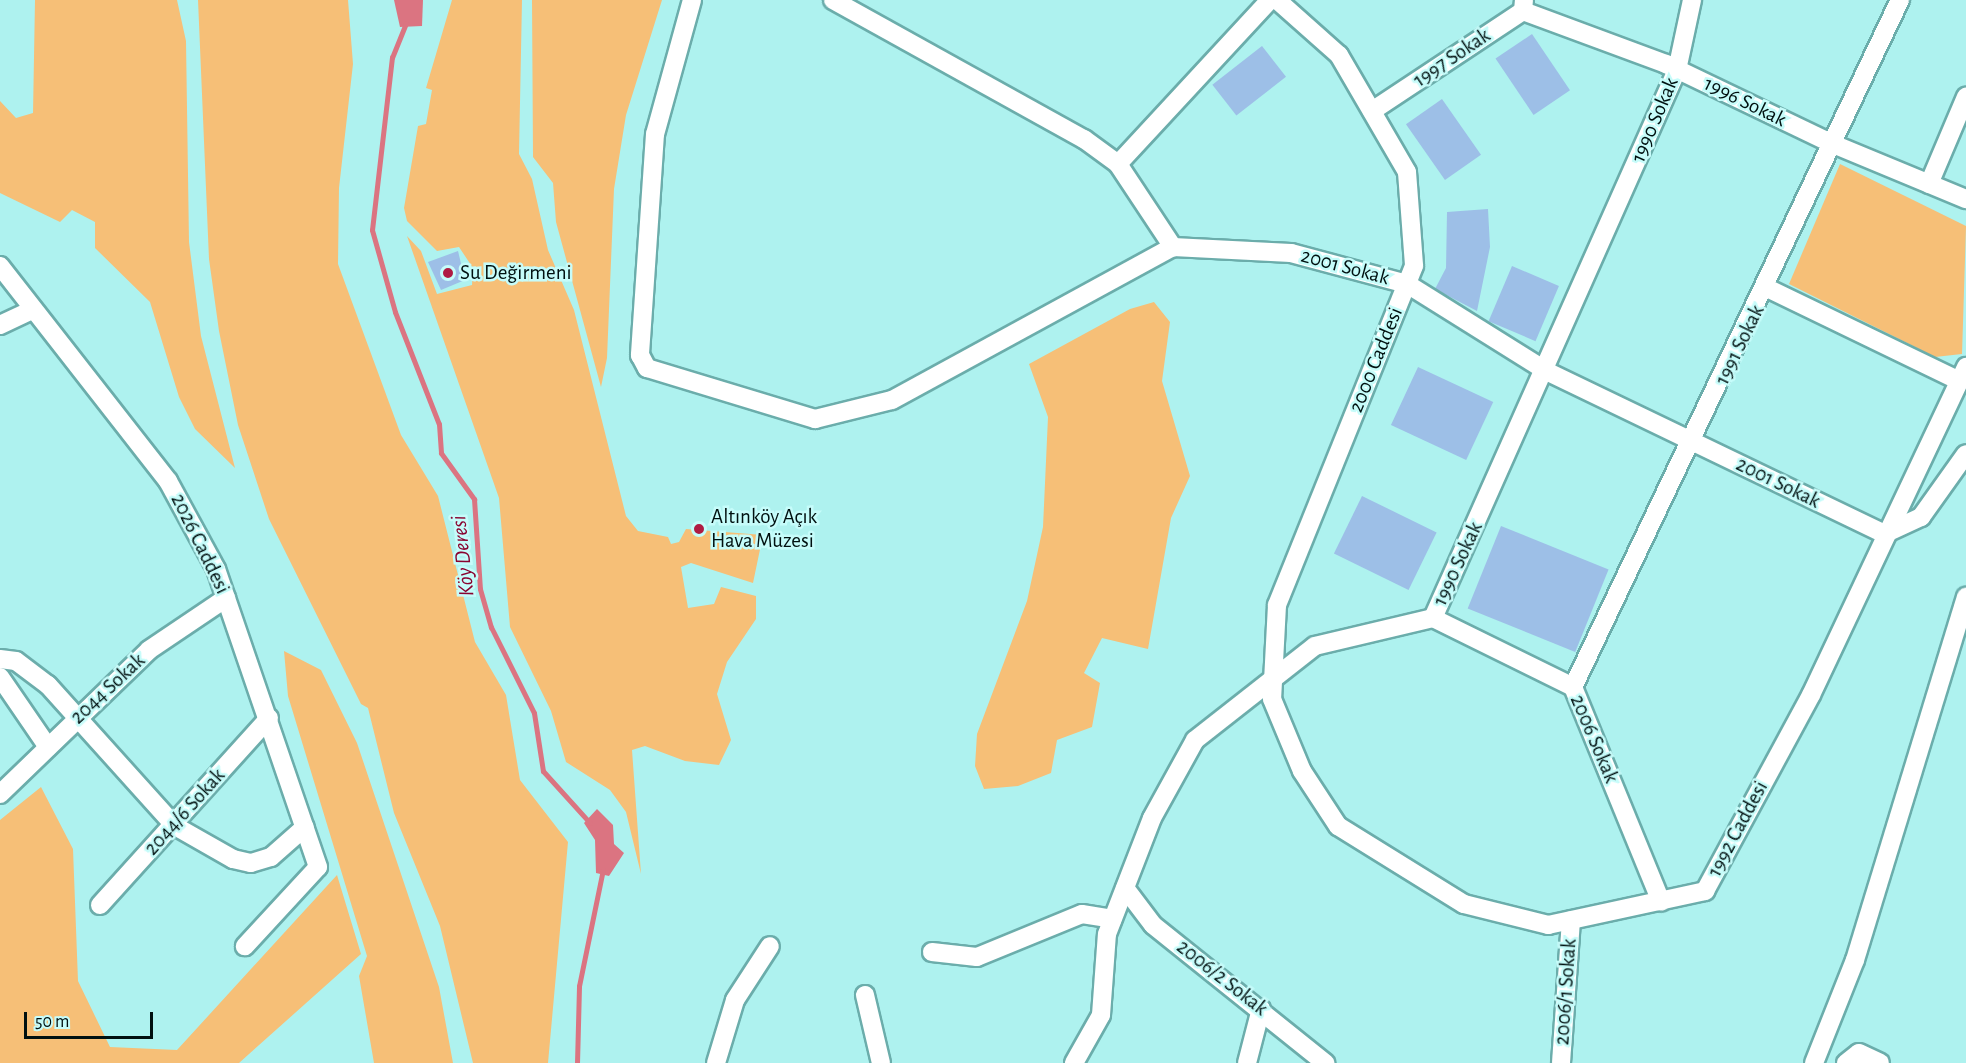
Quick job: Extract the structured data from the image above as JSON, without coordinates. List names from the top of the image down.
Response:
{
  "streets": {
    "street": [
      "1997 Sokak",
      "1996 Sokak",
      "1990 Sokak",
      "2001 Sokak",
      "1991 Sokak",
      "2000 Caddesi",
      "2026 Caddesi",
      "2044 Sokak",
      "2006 Sokak",
      "2044/6 Sokak",
      "1992 Caddesi",
      "2006/2 Sokak",
      "2006/1 Sokak"
    ]
  },
  "crossings": [
    ["1997 Sokak", "1996 Sokak"],
    ["1997 Sokak", "2000 Caddesi"],
    ["1996 Sokak", "1990 Sokak"],
    ["1996 Sokak", "1991 Sokak"],
    ["1990 Sokak", "2001 Sokak"],
    ["1990 Sokak", "2000 Caddesi"],
    ["1990 Sokak", "2006 Sokak"],
    ["1990 Sokak", "1992 Caddesi"],
    ["1990 Sokak", "2006/2 Sokak"],
    ["2001 Sokak", "1991 Sokak"],
    ["2001 Sokak", "2000 Caddesi"],
    ["2001 Sokak", "1992 Caddesi"],
    ["1991 Sokak", "2006 Sokak"],
    ["2000 Caddesi", "1992 Caddesi"],
    ["2026 Caddesi", "2044 Sokak"],
    ["2026 Caddesi", "2044/6 Sokak"],
    ["2006 Sokak", "1992 Caddesi"],
    ["1992 Caddesi", "2006/1 Sokak"]
  ],
  "water": ["Köy Deresi"],
  "places": ["Su Değirmeni", "Altınköy Açık Hava Müzesi"],
  "scale_bar": "50 m"
}
